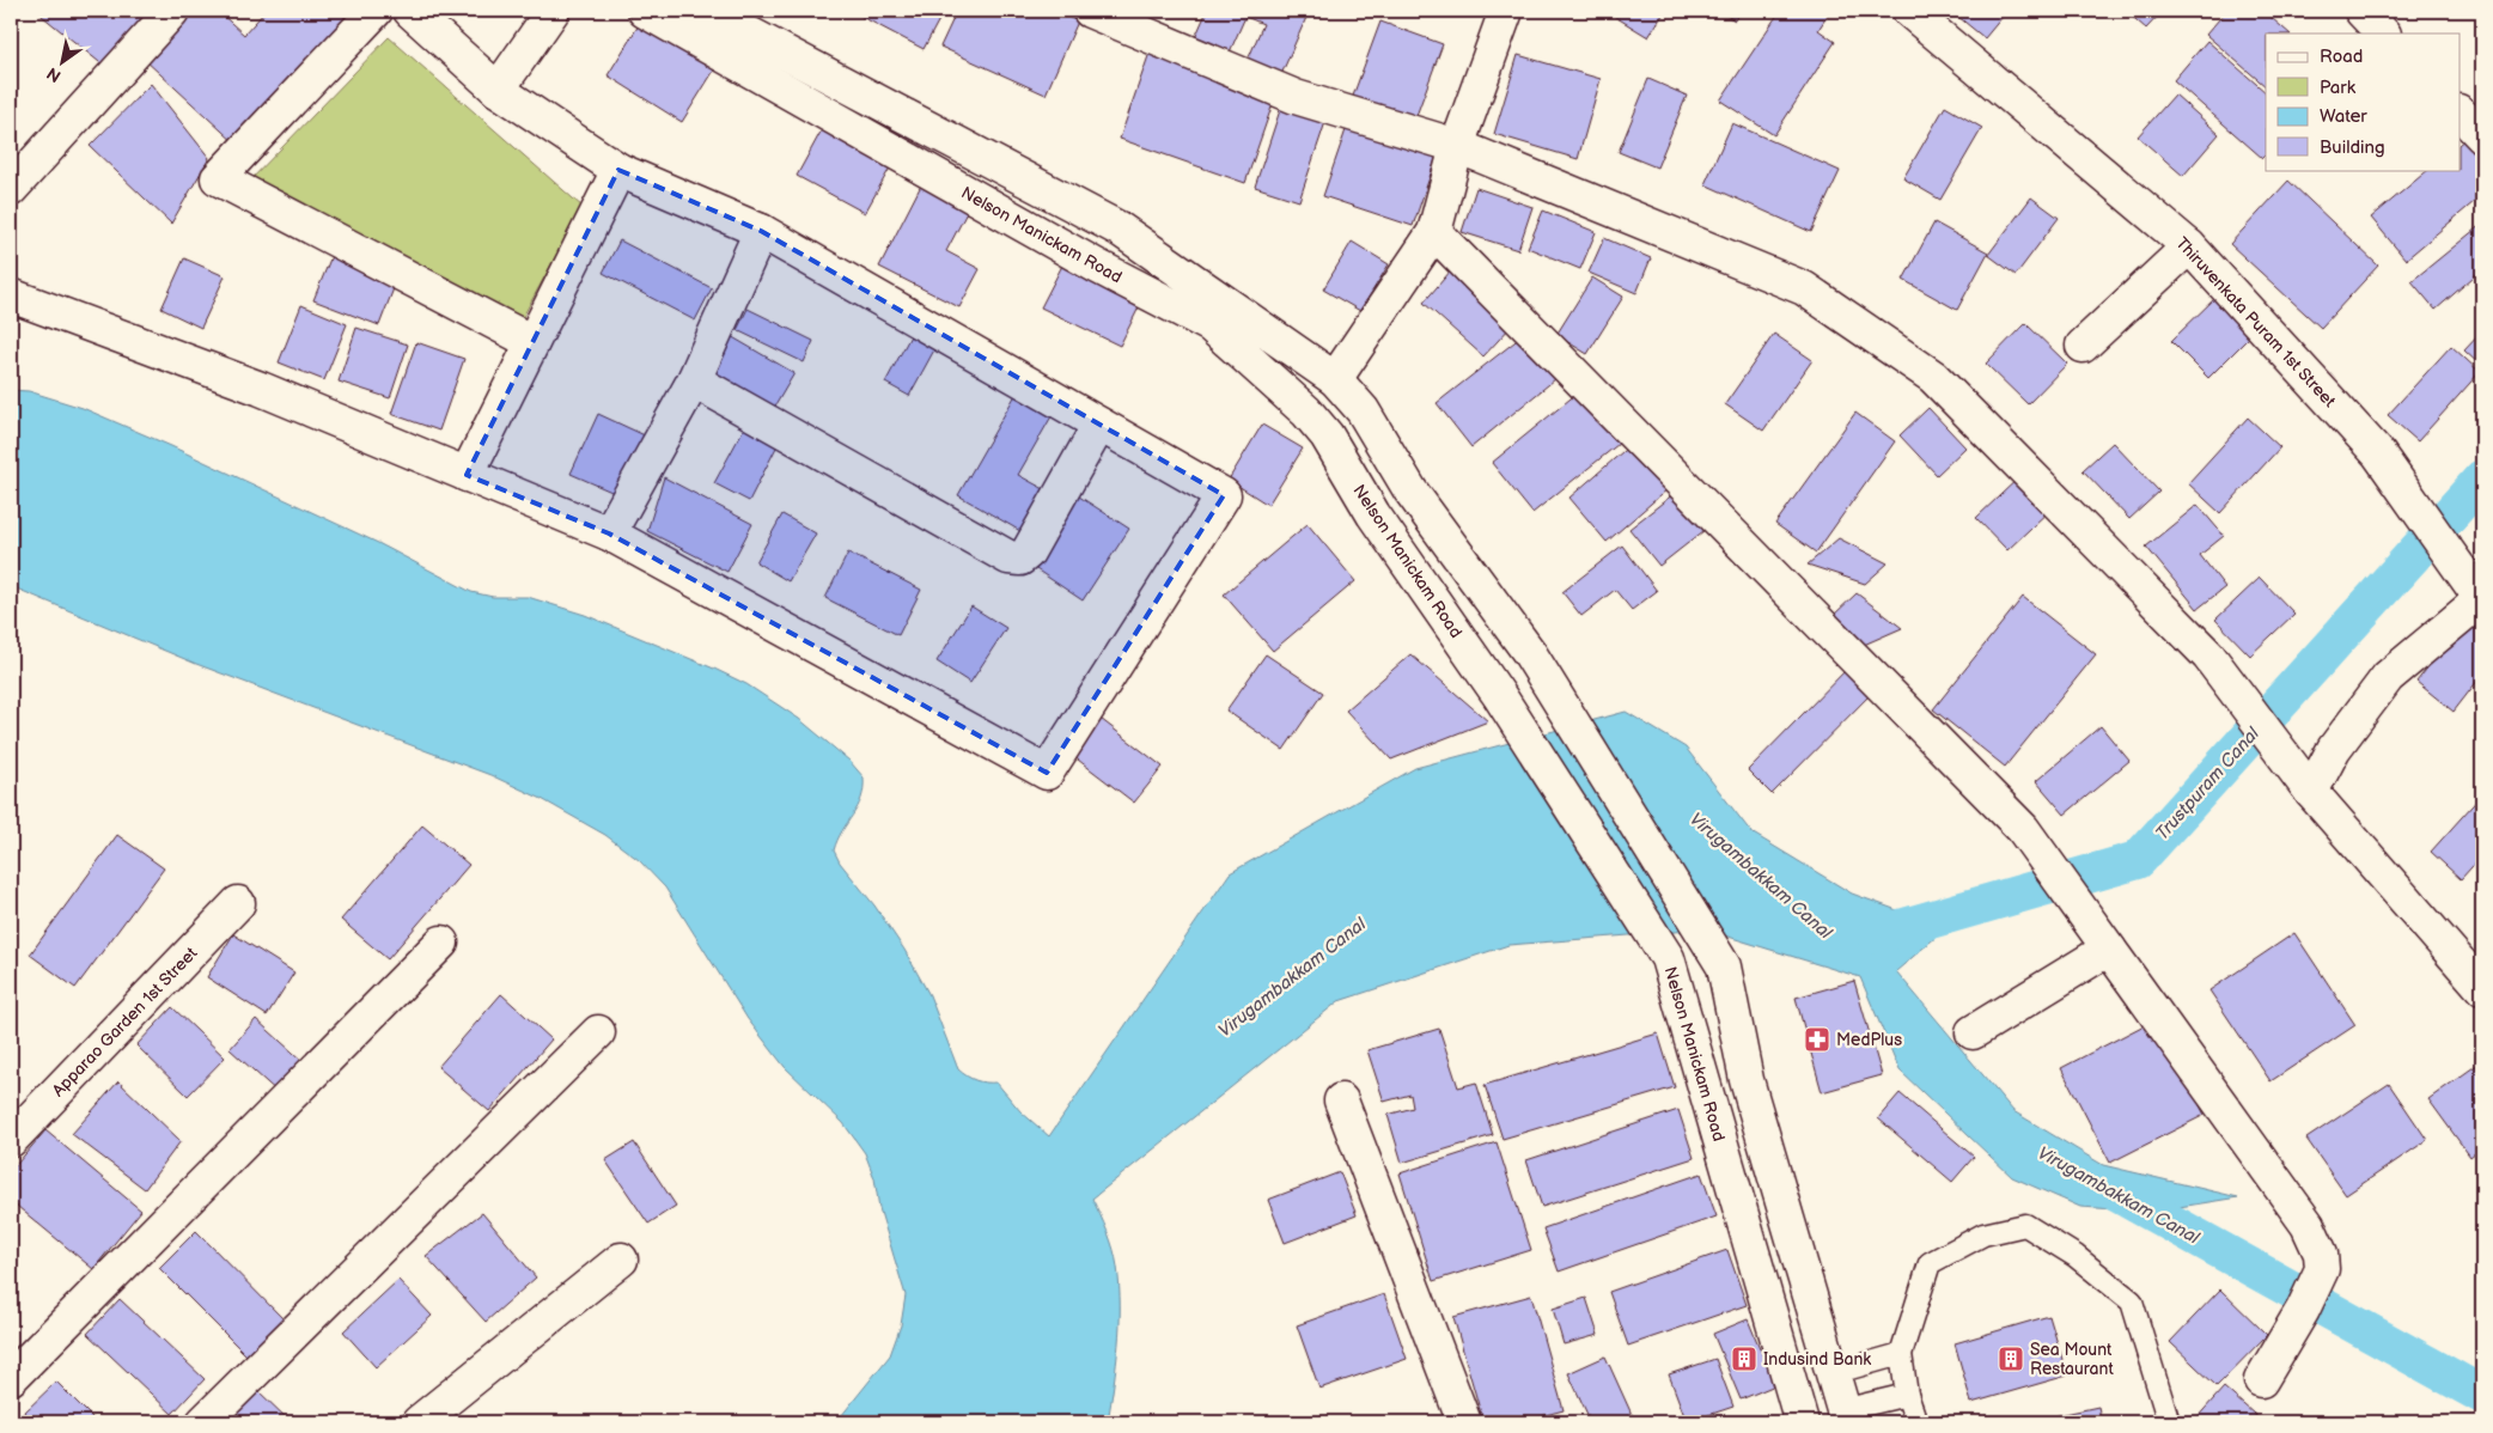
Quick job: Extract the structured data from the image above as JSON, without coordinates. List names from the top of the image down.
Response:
{
  "streets": {
    "street": ["Nelson Manickam Road", "Thiruvenkata Puram 1st Street", "Apparao Garden 1st Street"]
  },
  "water": ["Trustpuram Canal", "Virugambakkam Canal"],
  "places": {
    "pharmacy": ["MedPlus"],
    "building": ["Indusind Bank", "Sea Mount Restaurant"]
  },
  "legend": [
    "Road",
    "Park",
    "Water",
    "Building"
  ],
  "north": "bottom left"
}
